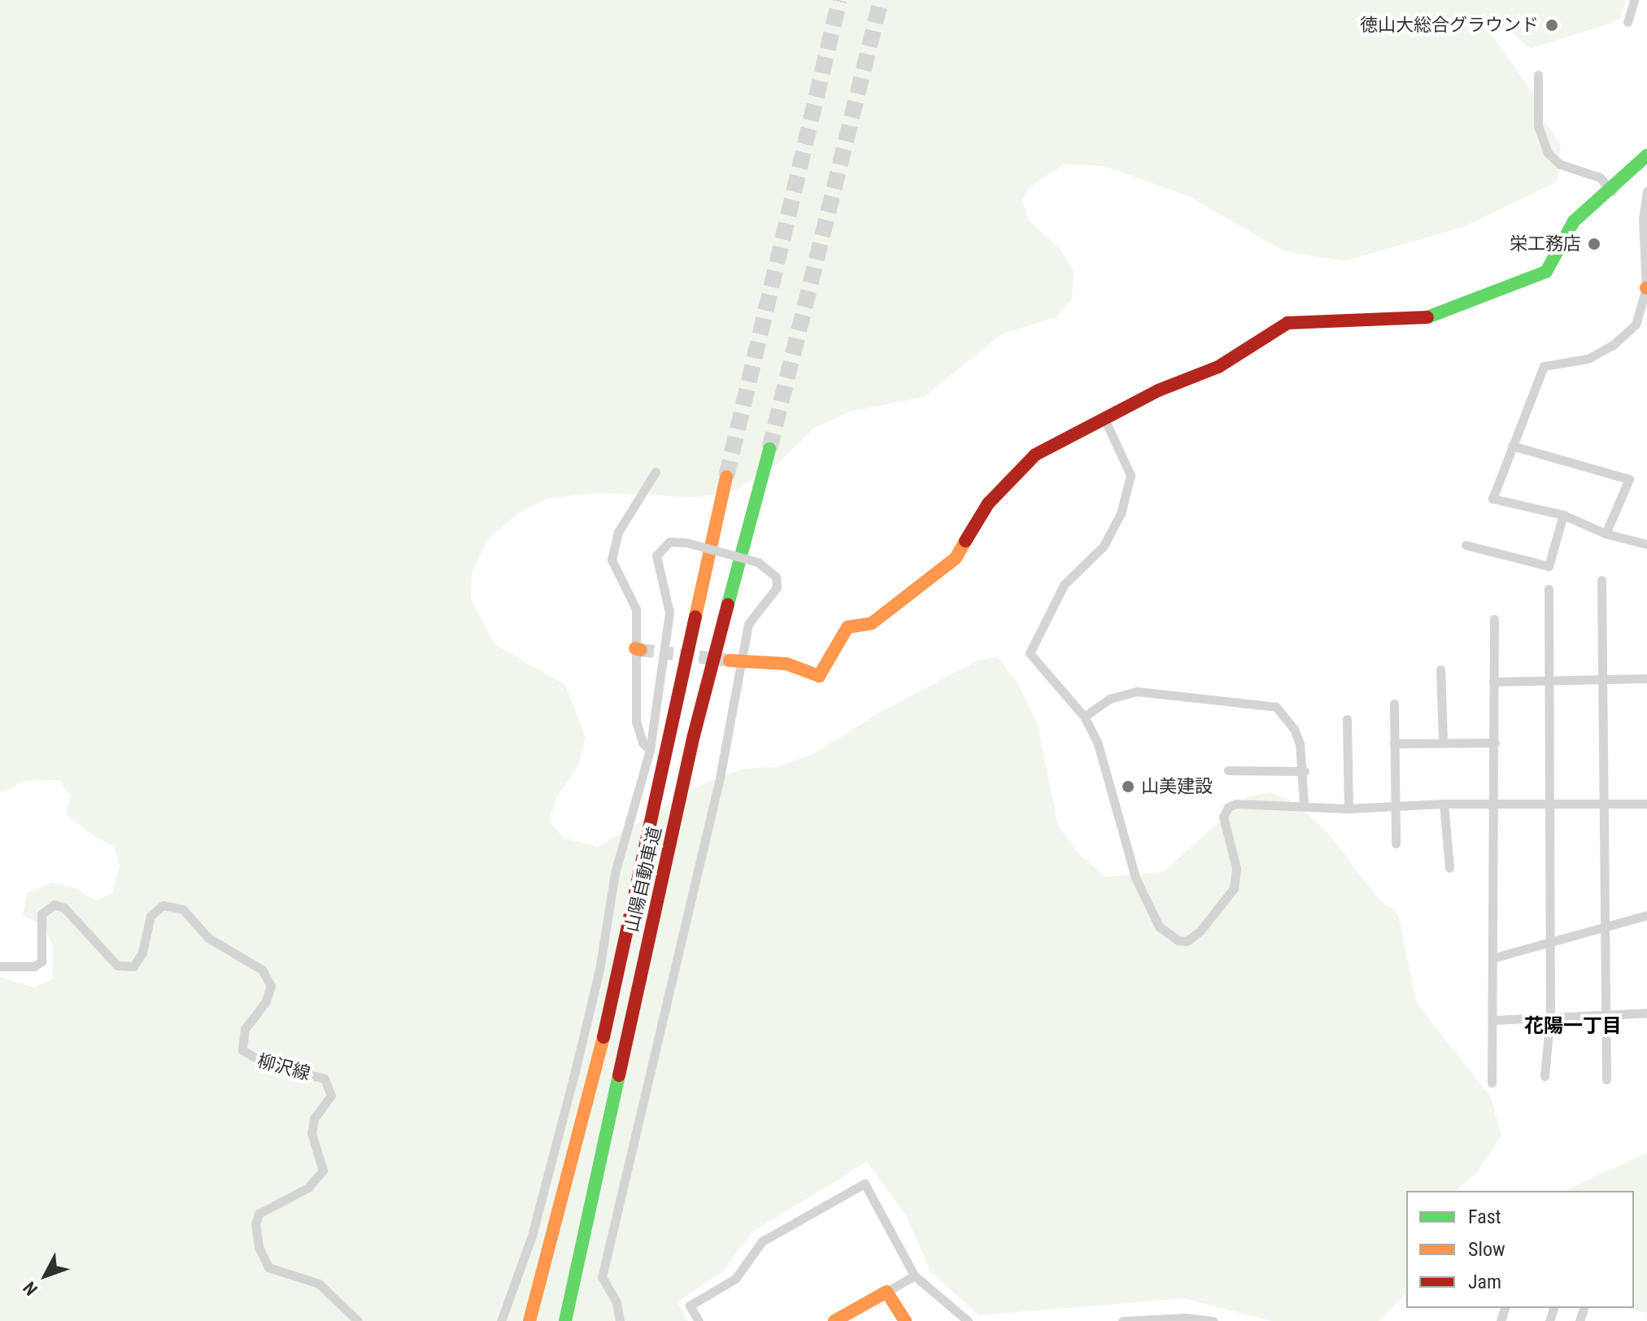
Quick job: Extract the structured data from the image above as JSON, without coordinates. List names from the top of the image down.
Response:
{
  "streets": {
    "main road": ["山陽自動車道"],
    "street": ["柳沢線"]
  },
  "districts": ["花陽一丁目"],
  "places": ["徳山大総合グラウンド", "栄工務店", "山美建設"],
  "legend": ["Fast", "Slow", "Jam"],
  "north": "bottom left"
}
